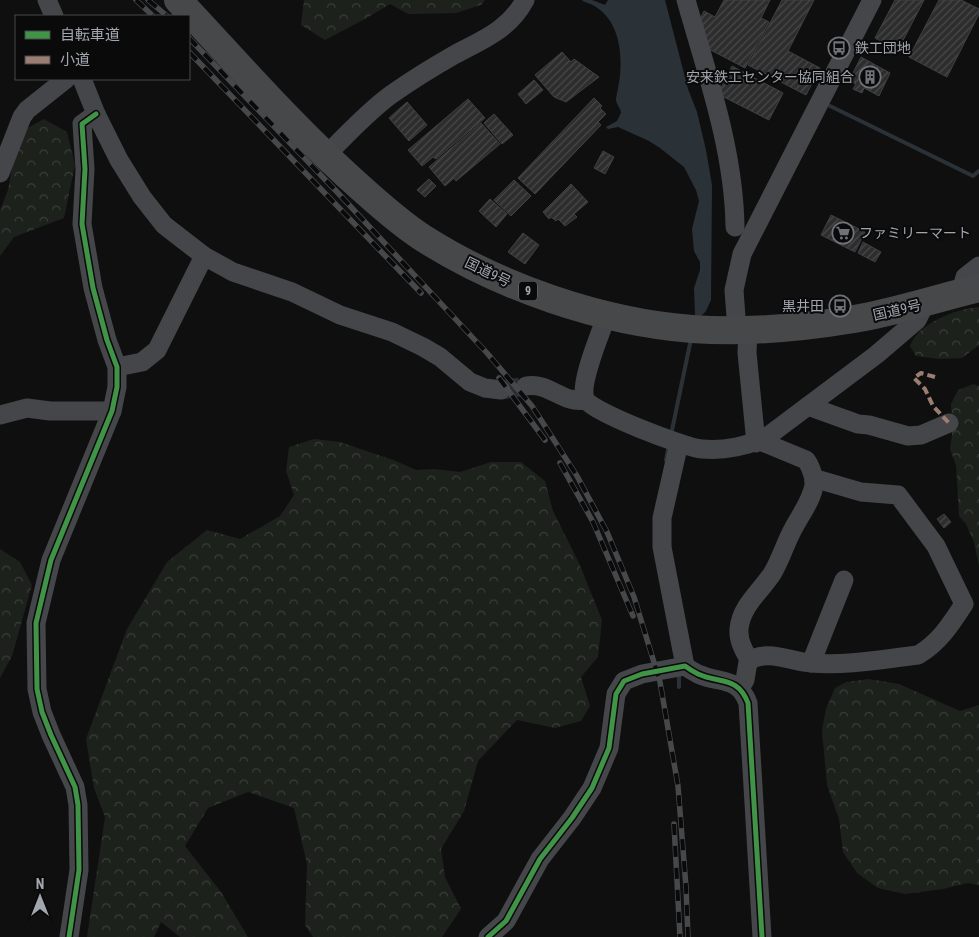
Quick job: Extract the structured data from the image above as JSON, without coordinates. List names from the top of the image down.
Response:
{
  "streets": {
    "highway": ["国道9号", "9"]
  },
  "places": {
    "bus stop": ["鉄工団地", "黒井田"],
    "building": ["安来鉄工センター協同組合"],
    "supermarket": ["ファミリーマート"]
  },
  "legend": ["自転車道", "小道"],
  "north": "top"
}
